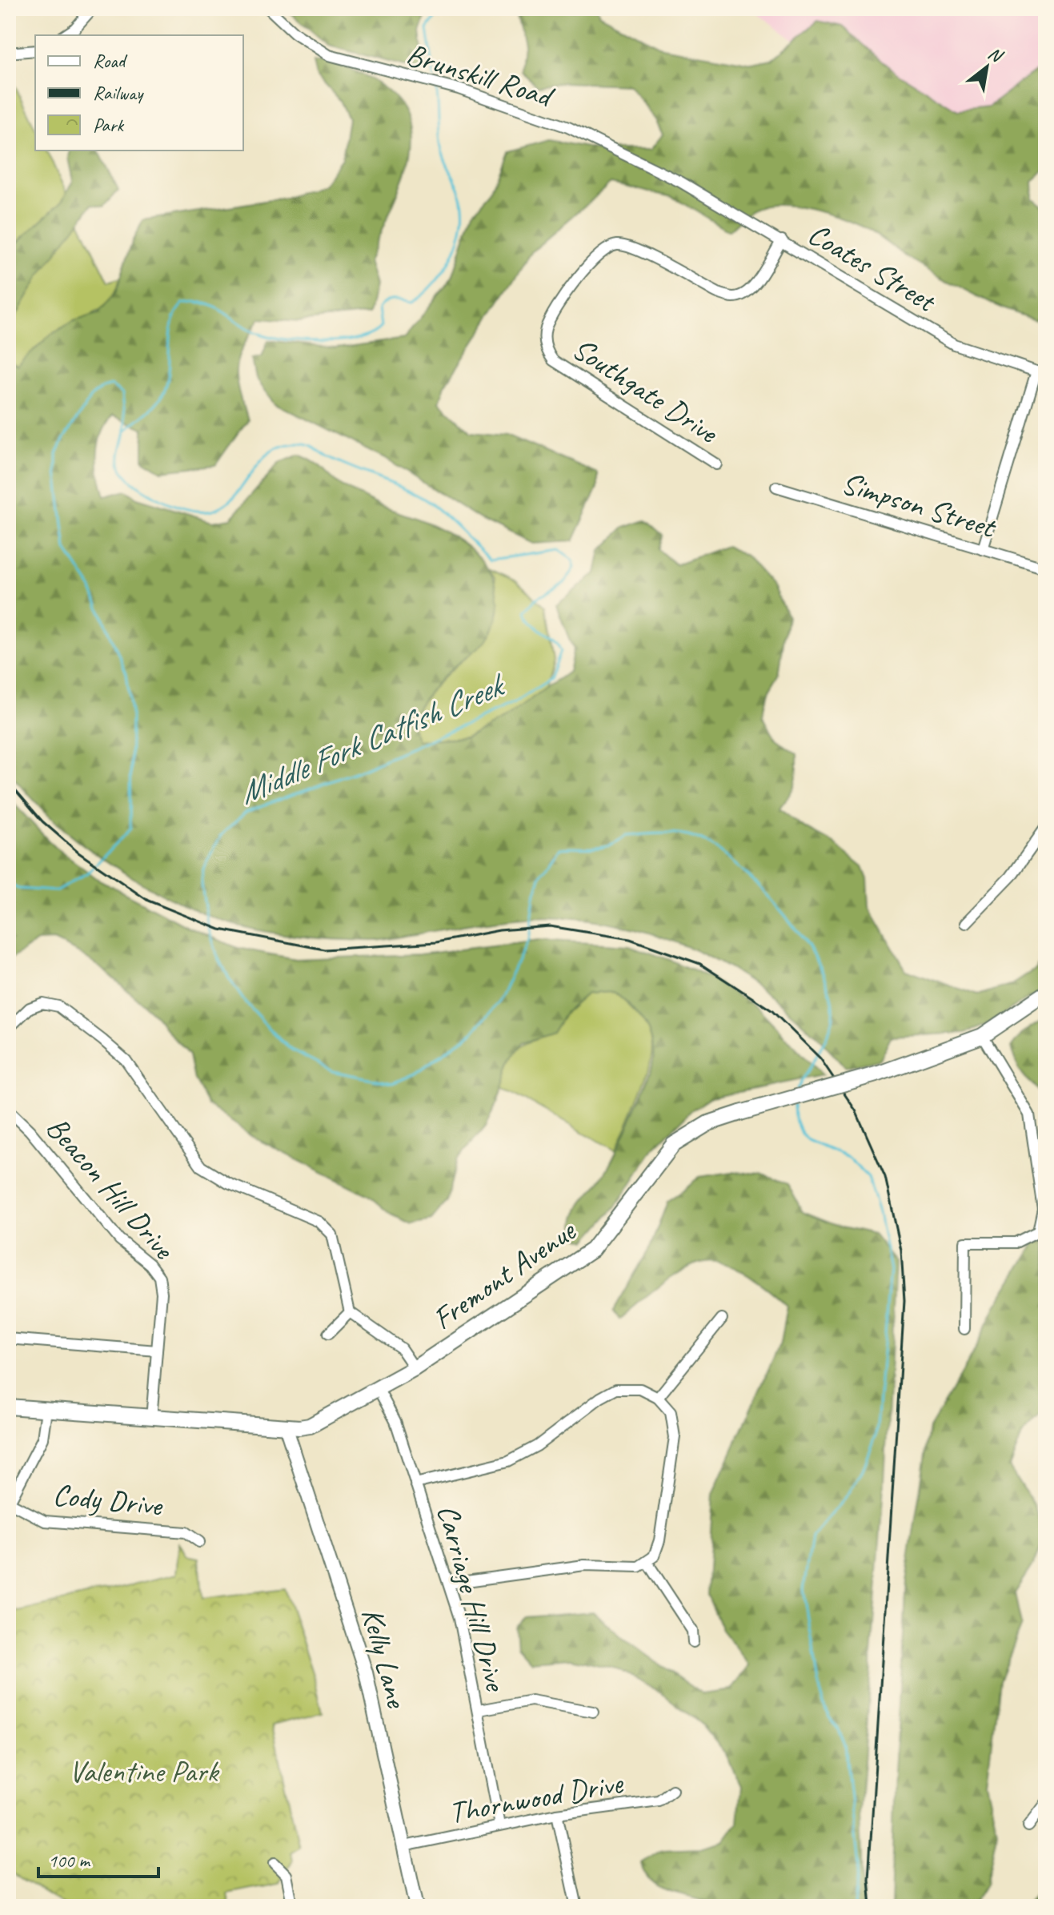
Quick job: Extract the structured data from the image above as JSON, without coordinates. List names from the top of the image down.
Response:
{
  "streets": {
    "main road": ["Fremont Avenue"],
    "street": [
      "Brunskill Road",
      "Coates Street",
      "Southgate Drive",
      "Simpson Street",
      "Beacon Hill Drive",
      "Cody Drive",
      "Carriage Hill Drive",
      "Kelly Lane",
      "Thornwood Drive"
    ]
  },
  "crossings": [
    ["Brunskill Road", "Coates Street"],
    ["Coates Street", "Southgate Drive"],
    ["Beacon Hill Drive", "Fremont Avenue"],
    ["Fremont Avenue", "Carriage Hill Drive"],
    ["Fremont Avenue", "Kelly Lane"],
    ["Carriage Hill Drive", "Thornwood Drive"],
    ["Kelly Lane", "Thornwood Drive"]
  ],
  "water": ["Middle Fork Catfish Creek"],
  "parks": ["Valentine Park"],
  "legend": ["Road", "Railway", "Park"],
  "scale_bar": "100 m",
  "north": "top right"
}
